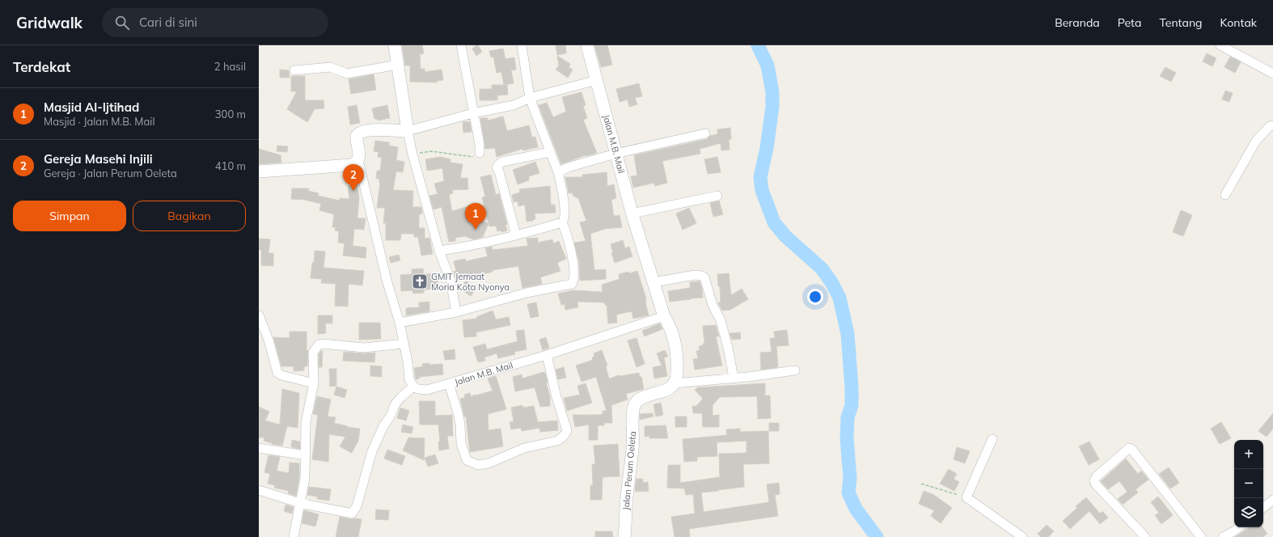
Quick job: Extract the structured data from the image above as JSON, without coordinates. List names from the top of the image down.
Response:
{
  "streets": {
    "street": ["Jalan M.B. Mail", "Jalan Perum Oeleta"]
  },
  "places": {
    "church": ["GMIT Jemaat Moria Kota Nyonya"]
  },
  "page": {
    "header": "Gridwalk",
    "search": "Cari di sini",
    "nav": [
      "Beranda",
      "Peta",
      "Tentang",
      "Kontak"
    ],
    "heading": ["Terdekat", "2 hasil"],
    "list": [
      {
        "mark": "1",
        "name": "Masjid Al-Ijtihad",
        "note": "Masjid · Jalan M.B. Mail",
        "value": "300 m"
      },
      {
        "mark": "2",
        "name": "Gereja Masehi Injili",
        "note": "Gereja · Jalan Perum Oeleta",
        "value": "410 m"
      }
    ],
    "pins": ["2", "1"],
    "buttons": ["Simpan", "Bagikan"],
    "map_buttons": ["+", "−"]
  }
}
